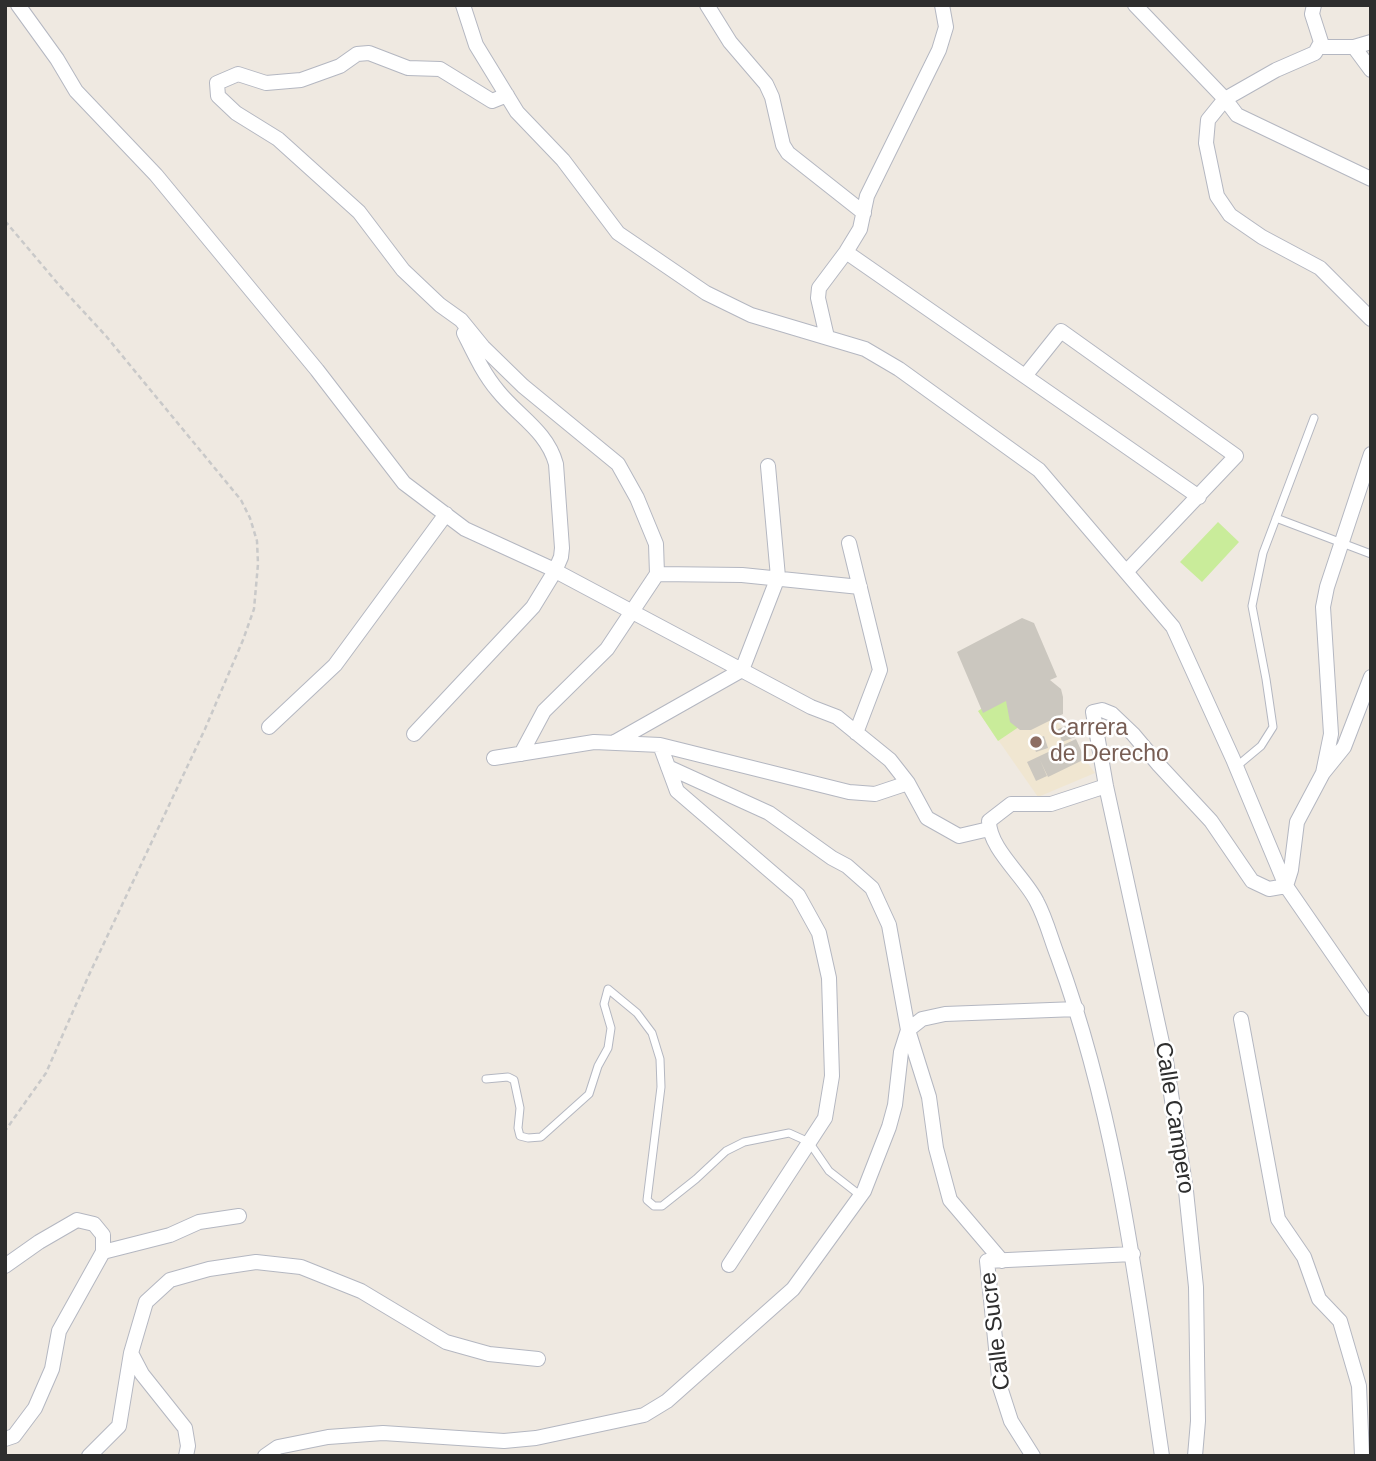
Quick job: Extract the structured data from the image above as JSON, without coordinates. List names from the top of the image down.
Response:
{
  "streets": {
    "street": ["Calle Campero", "Calle Sucre"]
  },
  "places": ["Carrera de Derecho"]
}
